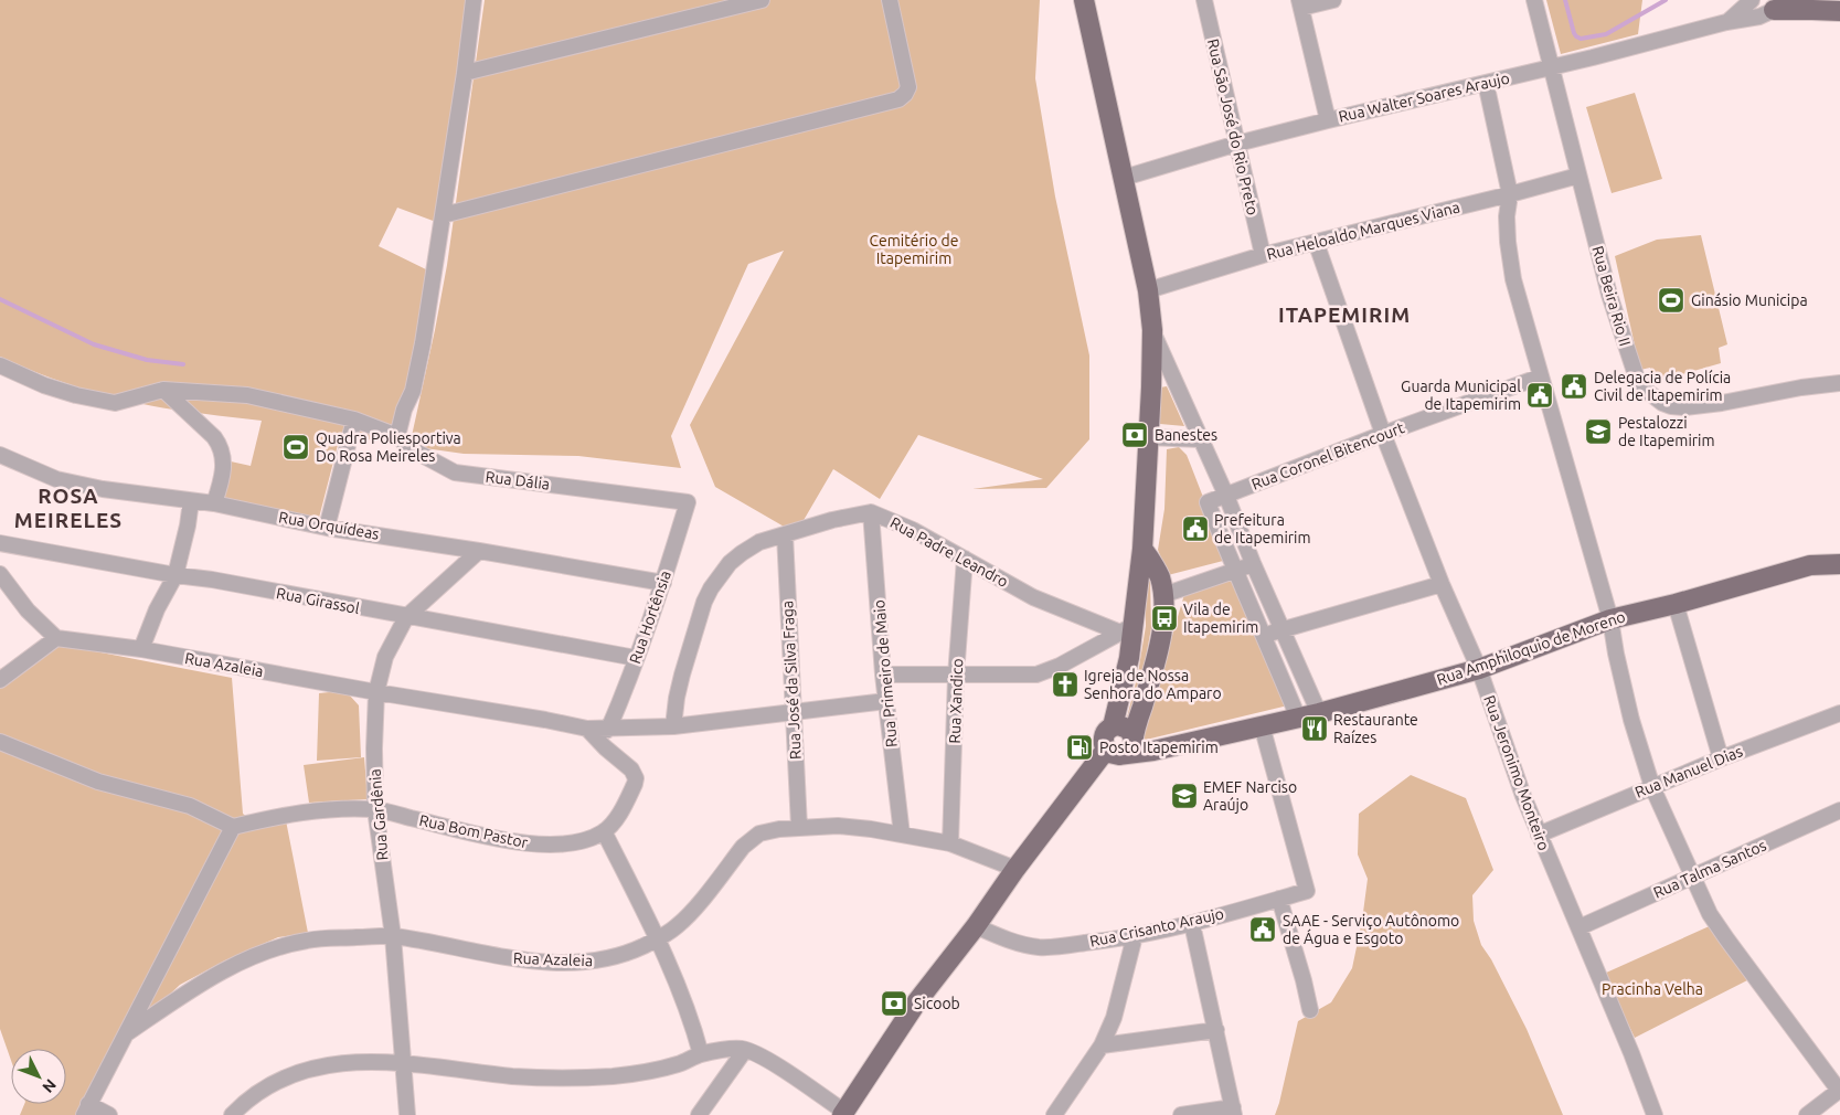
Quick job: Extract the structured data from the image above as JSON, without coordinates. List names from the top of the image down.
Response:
{
  "streets": {
    "main road": ["Rua Amphiloquio de Moreno"],
    "street": [
      "Rua Walter Soares Araujo",
      "Rua São José do Rio Preto",
      "Rua Heloaldo Marques Viana",
      "Rua Beira Rio II",
      "Rua Coronel Bitencourt",
      "Rua Dália",
      "Rua Orquídeas",
      "Rua Padre Leandro",
      "Rua Girassol",
      "Rua Hortênsia",
      "Rua Azaleia",
      "Rua Primeiro de Maio",
      "Rua José da Silva Fraga",
      "Rua Xandico",
      "Rua Manuel Dias",
      "Rua Jeronimo Monteiro",
      "Rua Gardênia",
      "Rua Bom Pastor",
      "Rua Talma Santos",
      "Rua Crisanto Araujo"
    ]
  },
  "crossings": [
    ["Rua Walter Soares Araujo", "Rua São José do Rio Preto"],
    ["Rua Walter Soares Araujo", "Rua Beira Rio II"],
    ["Rua São José do Rio Preto", "Rua Heloaldo Marques Viana"],
    ["Rua Heloaldo Marques Viana", "Rua Beira Rio II"],
    ["Rua Heloaldo Marques Viana", "Rua Jeronimo Monteiro"],
    ["Rua Coronel Bitencourt", "Rua Jeronimo Monteiro"],
    ["Rua Dália", "Rua Hortênsia"],
    ["Rua Orquídeas", "Rua Hortênsia"],
    ["Rua Orquídeas", "Rua Gardênia"],
    ["Rua Padre Leandro", "Rua Azaleia"],
    ["Rua Padre Leandro", "Rua Primeiro de Maio"],
    ["Rua Padre Leandro", "Rua José da Silva Fraga"],
    ["Rua Padre Leandro", "Rua Xandico"],
    ["Rua Girassol", "Rua Hortênsia"],
    ["Rua Girassol", "Rua Gardênia"],
    ["Rua Hortênsia", "Rua Azaleia"],
    ["Rua Amphiloquio de Moreno", "Rua Jeronimo Monteiro"],
    ["Rua Azaleia", "Rua Primeiro de Maio"],
    ["Rua Azaleia", "Rua José da Silva Fraga"],
    ["Rua Azaleia", "Rua Xandico"],
    ["Rua Azaleia", "Rua Gardênia"],
    ["Rua Manuel Dias", "Rua Jeronimo Monteiro"],
    ["Rua Jeronimo Monteiro", "Rua Talma Santos"],
    ["Rua Gardênia", "Rua Bom Pastor"]
  ],
  "districts": ["ITAPEMIRIM", "ROSA MEIRELES"],
  "parks": ["Cemitério de Itapemirim", "Pracinha Velha"],
  "places": {
    "sports": ["Ginásio Municipa", "Quadra Poliesportiva Do Rosa Meireles"],
    "public building": [
      "Delegacia de Polícia Civil de Itapemirim",
      "Guarda Municipal de Itapemirim",
      "Prefeitura de Itapemirim",
      "SAAE - Serviço Autônomo de Água e Esgoto"
    ],
    "school or university": ["Pestalozzi de Itapemirim", "EMEF Narciso Araújo"],
    "bank": ["Banestes", "Sicoob"],
    "bus stop": ["Vila de Itapemirim"],
    "church": ["Igreja de Nossa Senhora do Amparo"],
    "restaurant": ["Restaurante Raízes"],
    "fuel station": ["Posto Itapemirim"]
  },
  "north": "bottom right"
}
